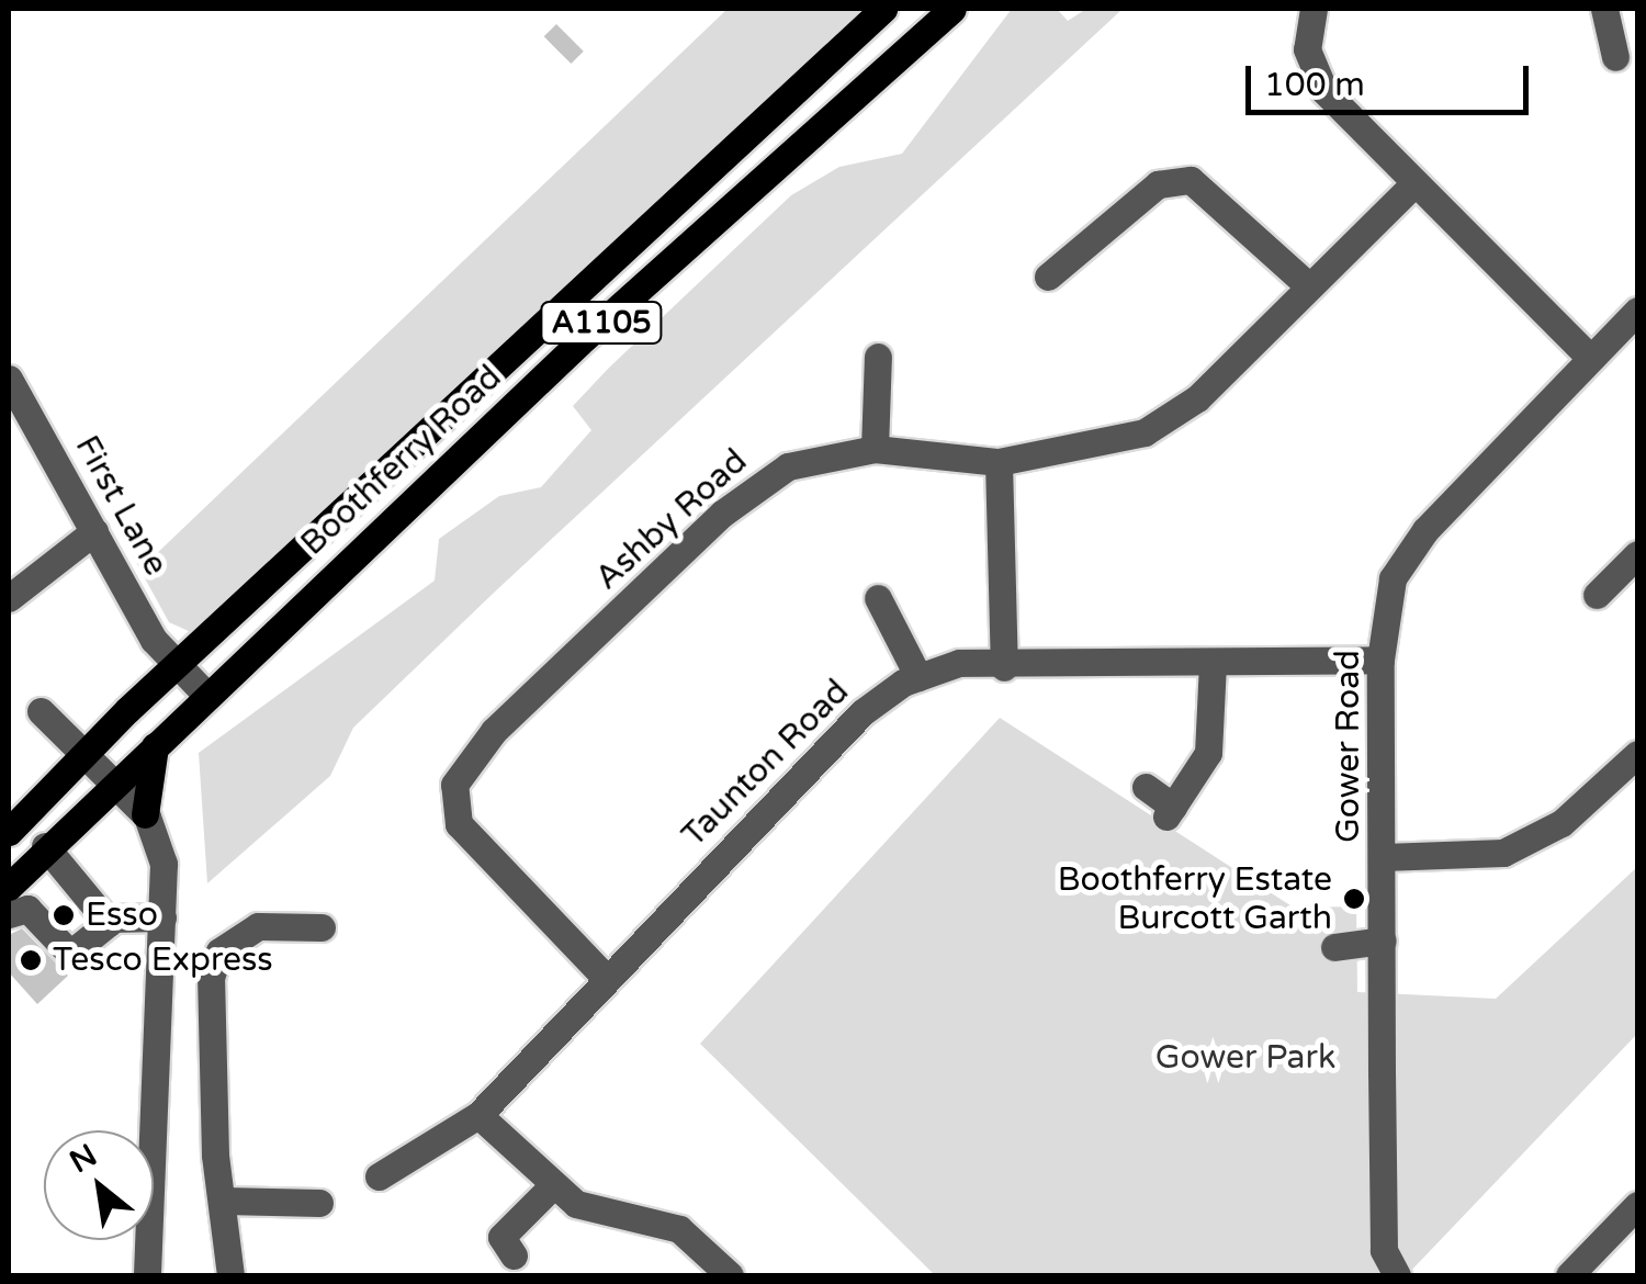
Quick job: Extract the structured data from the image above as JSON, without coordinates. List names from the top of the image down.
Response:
{
  "streets": {
    "main road": ["A1105", "Boothferry Road"],
    "street": [
      "First Lane",
      "Ashby Road",
      "Gower Road",
      "Taunton Road"
    ]
  },
  "crossings": [
    ["Boothferry Road", "First Lane"],
    ["Ashby Road", "Taunton Road"],
    ["Gower Road", "Taunton Road"]
  ],
  "parks": ["Gower Park"],
  "places": ["Boothferry Estate Burcott Garth", "Esso", "Tesco Express"],
  "scale_bar": "100 m",
  "north": "top left"
}
